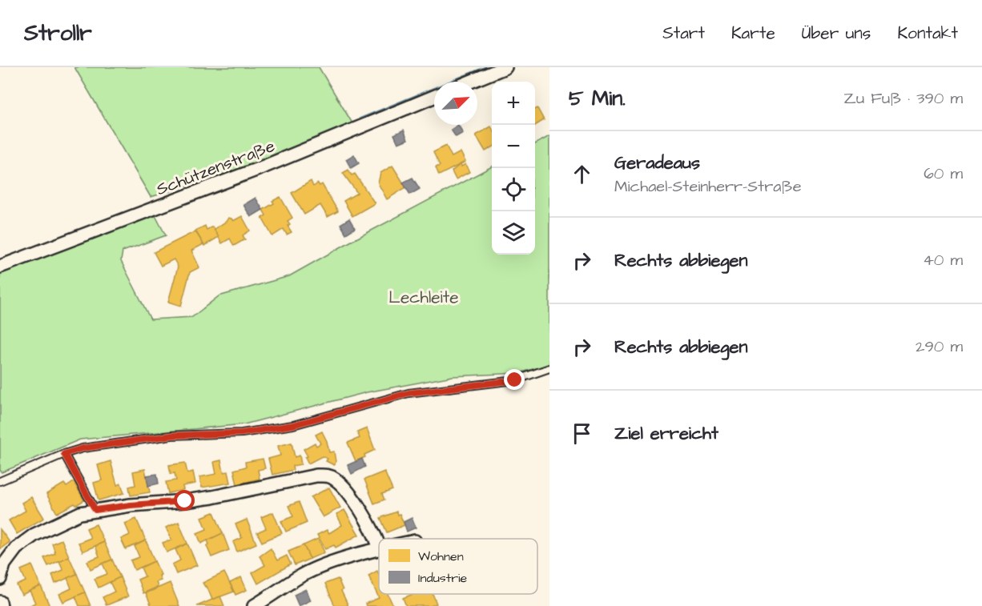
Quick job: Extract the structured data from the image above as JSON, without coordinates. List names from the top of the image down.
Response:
{
  "streets": {
    "street": ["Schützenstraße"]
  },
  "parks": ["Lechleite"],
  "legend": ["Wohnen", "Industrie"],
  "north": "top right",
  "page": {
    "header": "Strollr",
    "nav": [
      "Start",
      "Karte",
      "Über uns",
      "Kontakt"
    ],
    "heading": ["5 Min.", "Zu Fuß · 390 m"],
    "map_buttons": ["+", "−"],
    "list": [
      ["Geradeaus", "Michael-Steinherr-Straße", "60 m"],
      ["Rechts abbiegen", "40 m"],
      ["Rechts abbiegen", "290 m"],
      "Ziel erreicht"
    ]
  }
}
